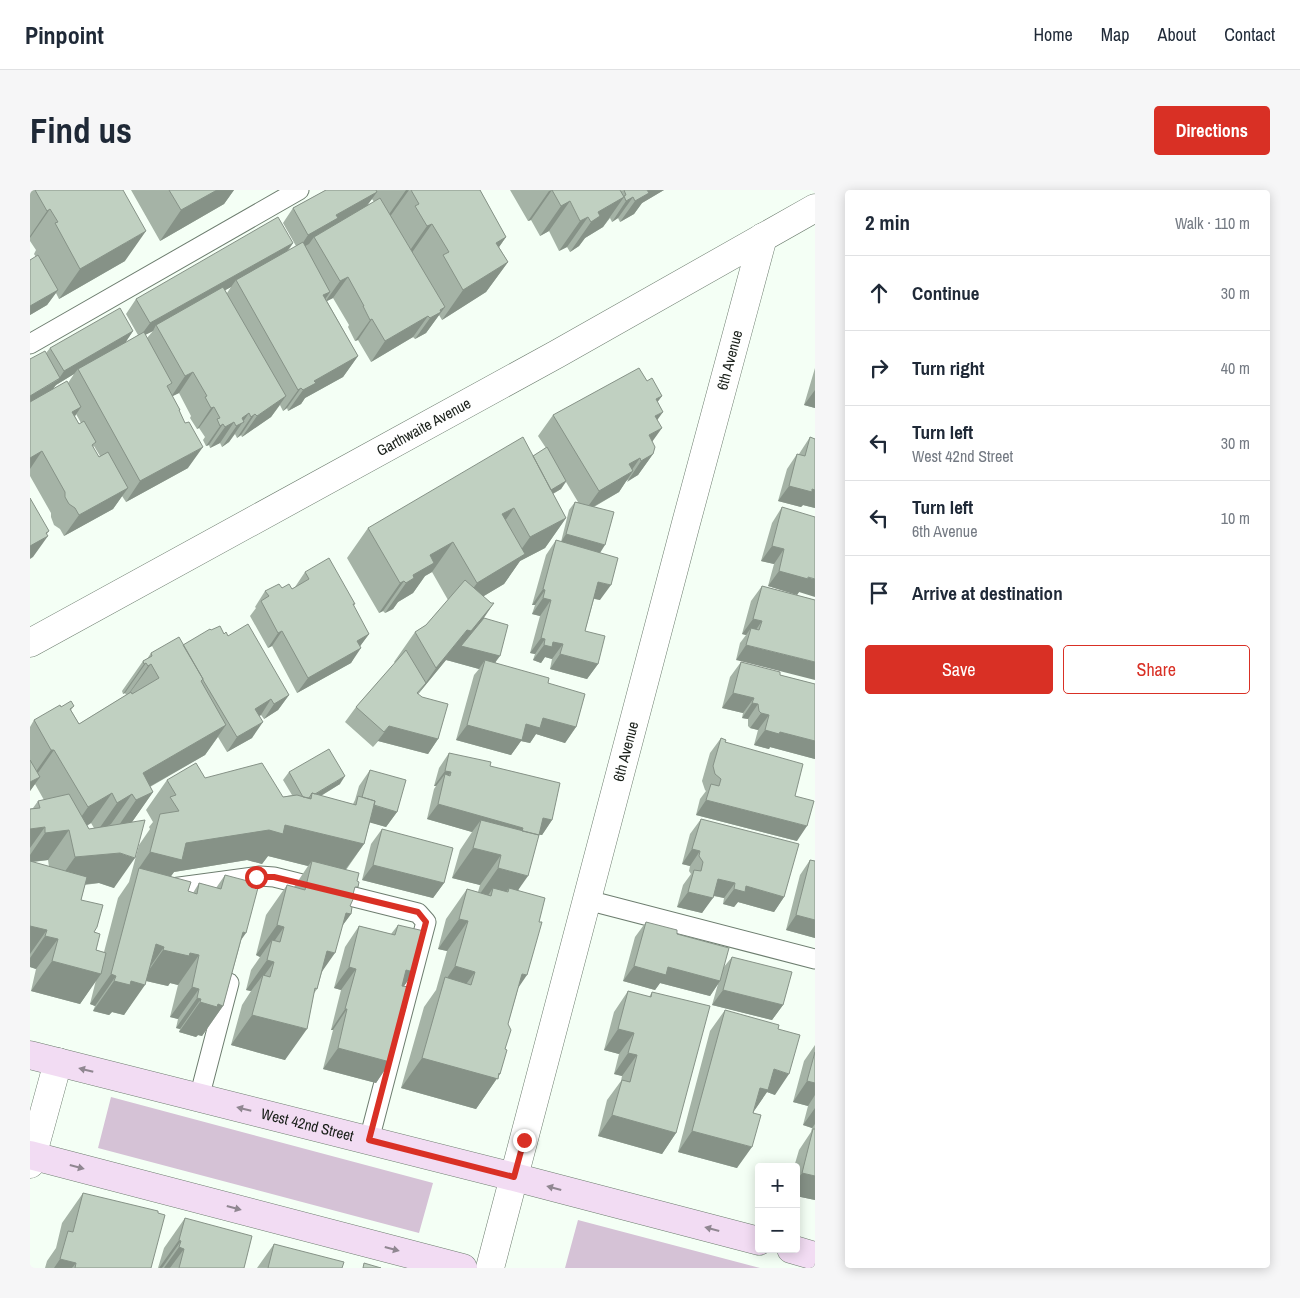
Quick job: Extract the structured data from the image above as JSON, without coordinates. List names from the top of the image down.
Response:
{
  "streets": {
    "street": ["6th Avenue", "Garthwaite Avenue", "West 42nd Street"]
  },
  "crossings": [
    ["6th Avenue", "Garthwaite Avenue"],
    ["6th Avenue", "West 42nd Street"]
  ],
  "page": {
    "header": "Pinpoint",
    "nav": [
      "Home",
      "Map",
      "About",
      "Contact"
    ],
    "buttons": [
      "Directions",
      ["Save", "Share"]
    ],
    "title": "Find us",
    "heading": ["2 min", "Walk · 110 m"],
    "list": [
      ["Continue", "30 m"],
      ["Turn right", "40 m"],
      ["Turn left", "West 42nd Street", "30 m"],
      ["Turn left", "6th Avenue", "10 m"],
      "Arrive at destination"
    ],
    "map_buttons": ["+", "−"]
  }
}
